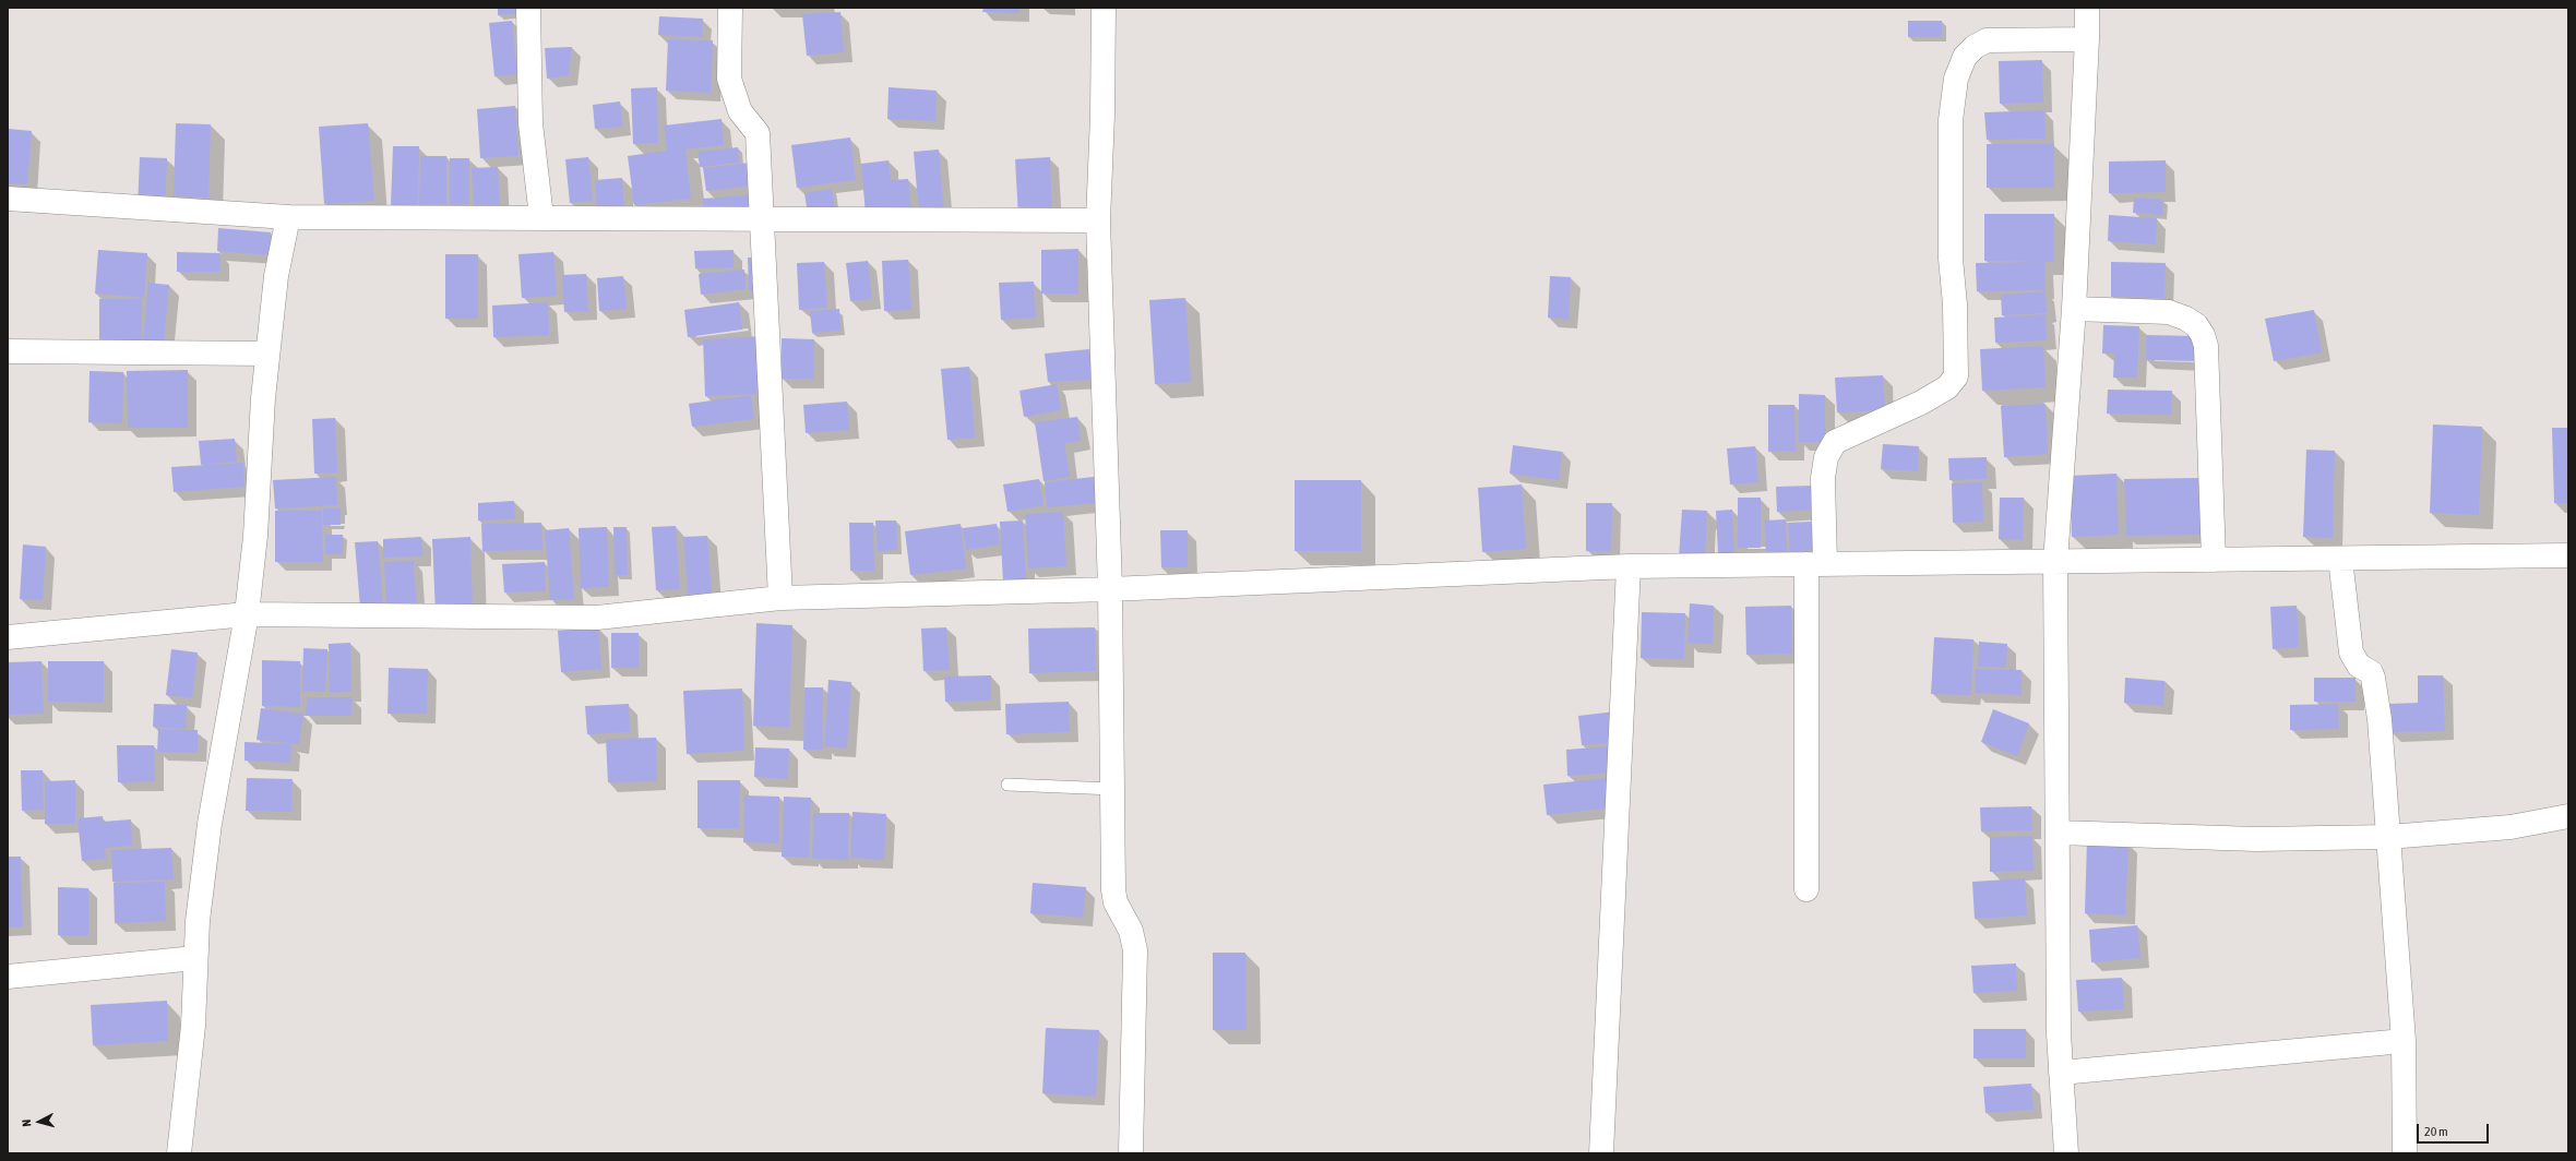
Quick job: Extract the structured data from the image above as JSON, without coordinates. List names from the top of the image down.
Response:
{
  "scale_bar": "20 m",
  "north": "left"
}
